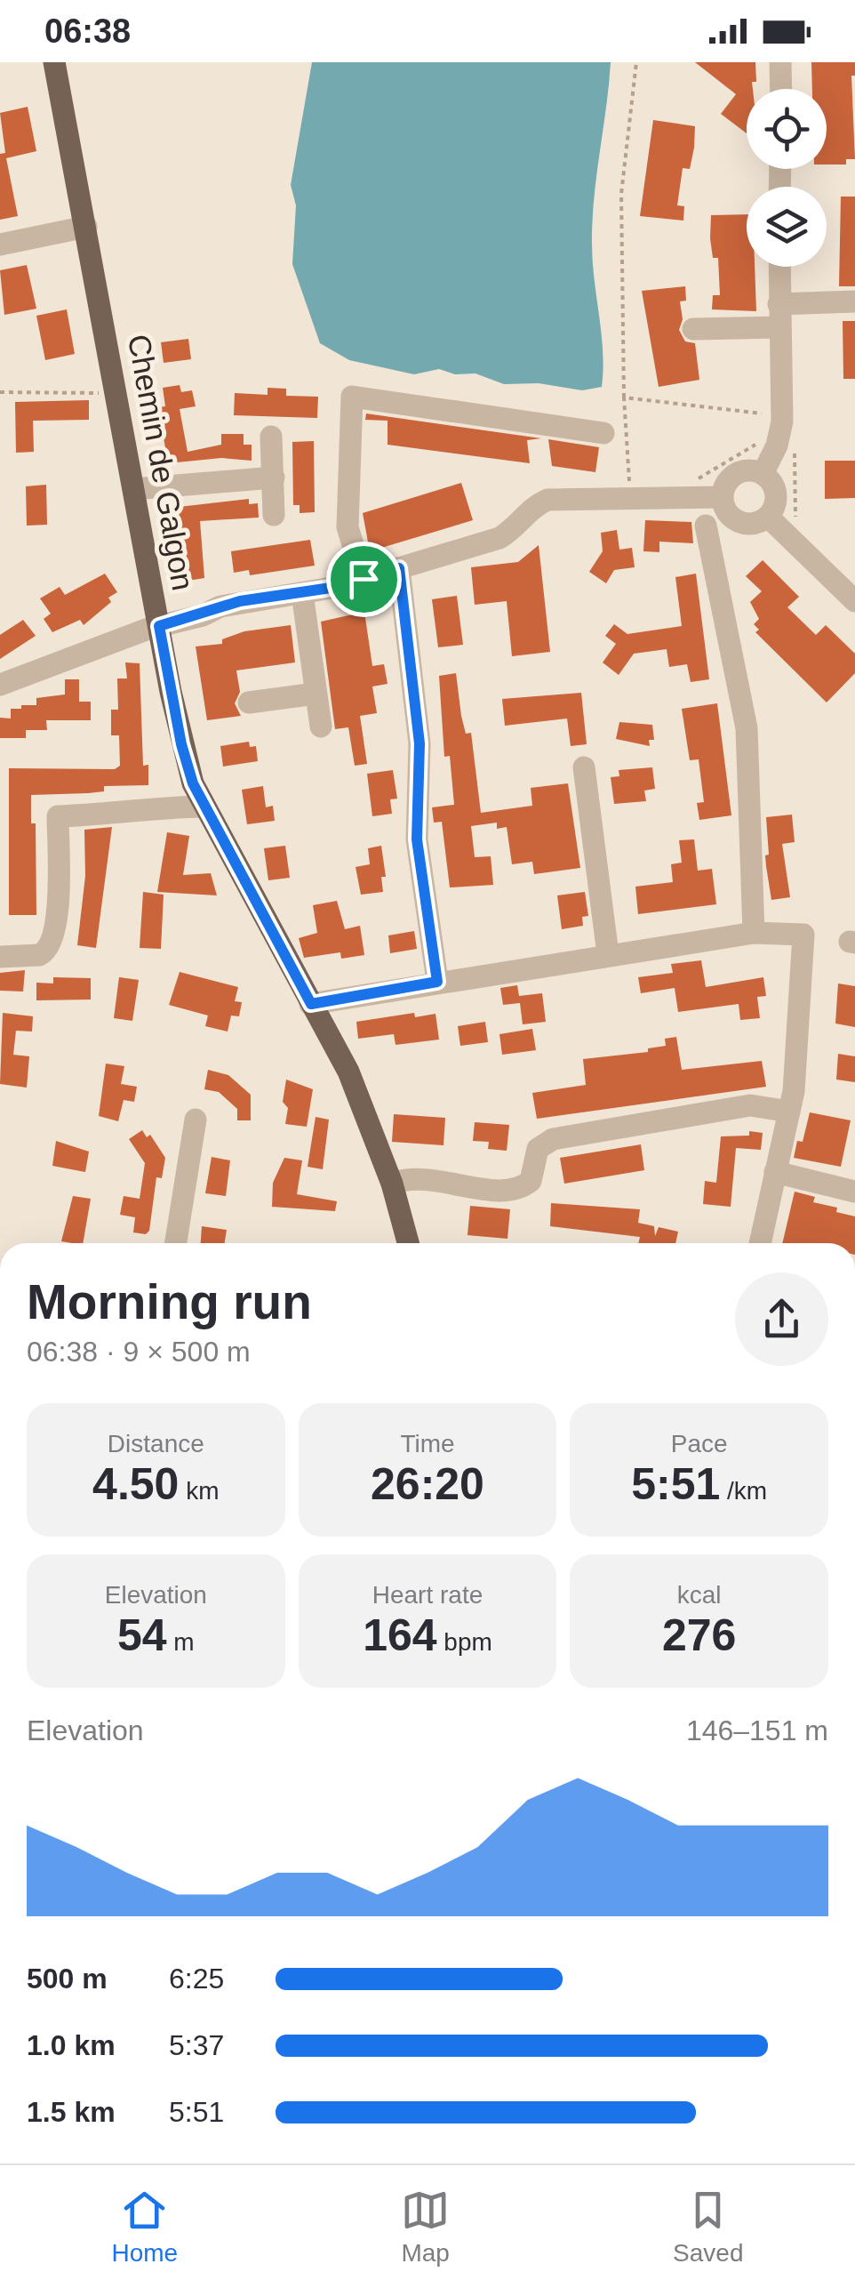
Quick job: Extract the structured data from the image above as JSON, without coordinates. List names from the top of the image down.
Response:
{
  "streets": {
    "main road": ["Chemin de Galgon"]
  },
  "page": {
    "status": "06:38",
    "heading": ["Morning run", "06:38 · 9 × 500 m"],
    "stats": [
      ["Distance", "4.50 km"],
      ["Time", "26:20"],
      ["Pace", "5:51 /km"],
      ["Elevation", "54 m"],
      ["Heart rate", "164 bpm"],
      ["kcal", "276"]
    ],
    "chart": ["Elevation", "146–151 m"],
    "list": [
      {
        "name": "500 m",
        "note": "6:25"
      },
      {
        "name": "1.0 km",
        "note": "5:37"
      },
      {
        "name": "1.5 km",
        "note": "5:51"
      }
    ],
    "tabs": ["Home", "Map", "Saved"]
  }
}
